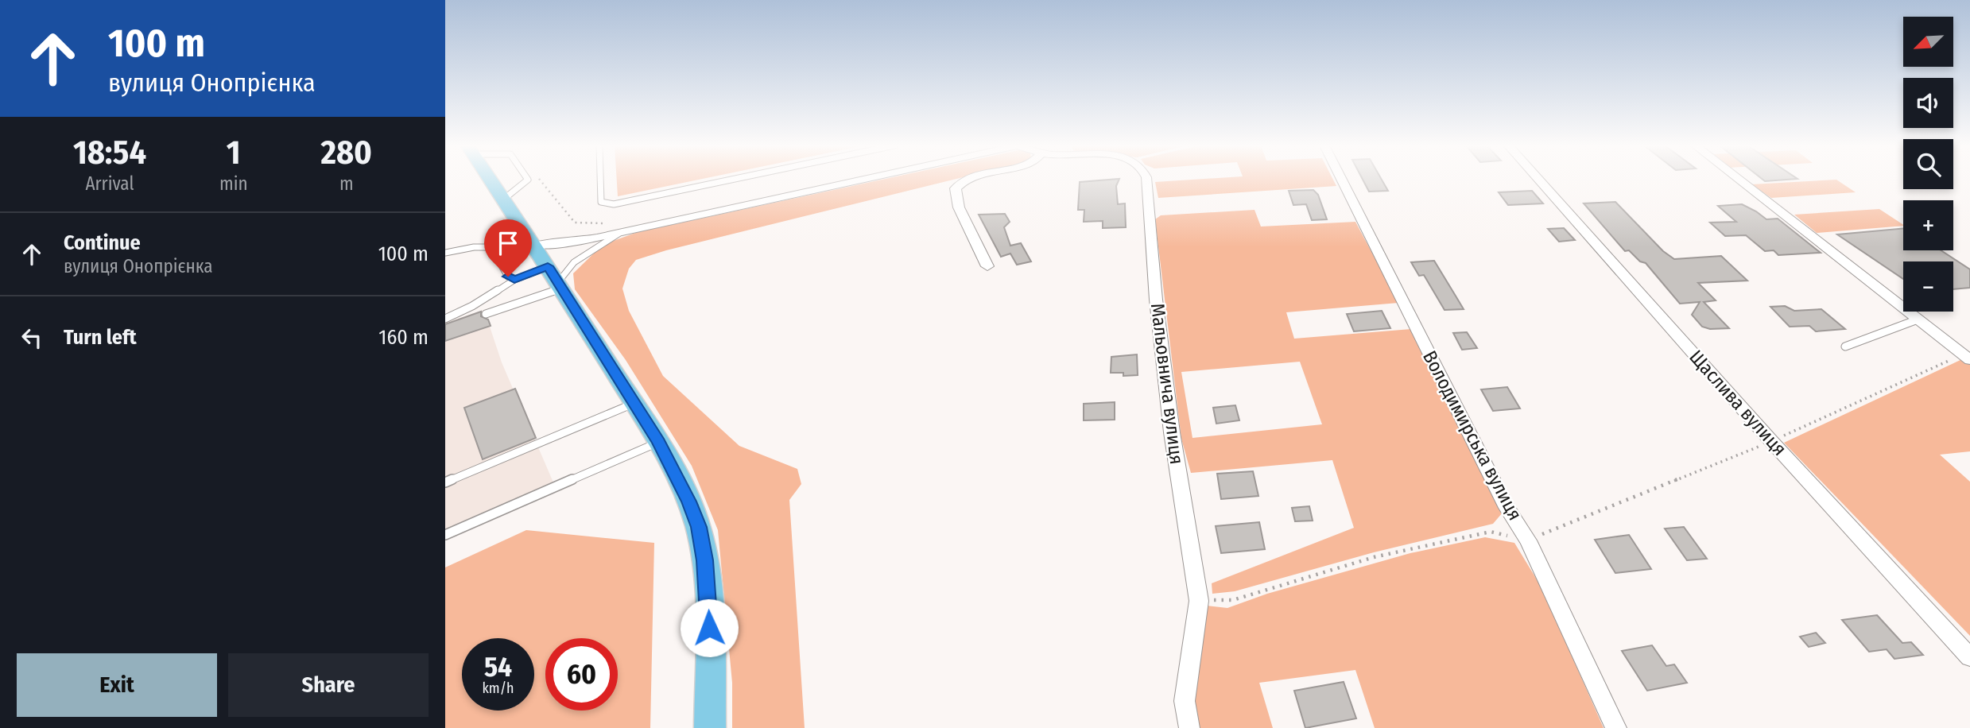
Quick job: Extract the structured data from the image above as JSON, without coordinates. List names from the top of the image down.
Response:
{
  "streets": {
    "street": ["Мальовнича вулиця", "Щаслива вулиця", "Володимирська вулиця"]
  },
  "north": "bottom left",
  "page": {
    "turn": ["100 m", "вулиця Онопрієнка"],
    "map_buttons": ["+", "−"],
    "eta": [
      "18:54",
      "Arrival",
      "1",
      "min",
      "280",
      "m"
    ],
    "list": [
      {
        "name": "Continue",
        "note": "вулиця Онопрієнка",
        "value": "100 m"
      },
      {
        "name": "Turn left",
        "value": "160 m"
      }
    ],
    "speed": "54 km/h",
    "limit": "60",
    "buttons": ["Exit", "Share"]
  }
}
